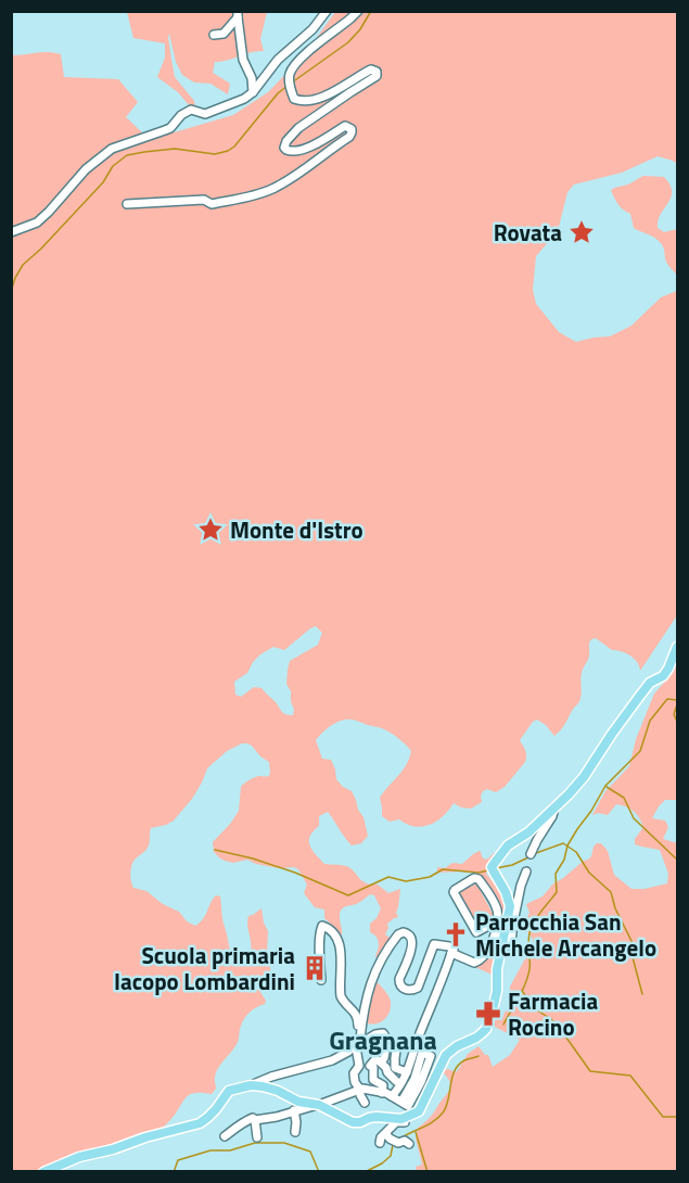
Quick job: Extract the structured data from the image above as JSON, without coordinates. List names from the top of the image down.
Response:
{
  "districts": ["Gragnana"],
  "places": {
    "place": ["Rovata", "Monte d'Istro"],
    "church": ["Parrocchia San Michele Arcangelo"],
    "building": ["Scuola primaria Iacopo Lombardini"],
    "pharmacy": ["Farmacia Rocino"]
  }
}
